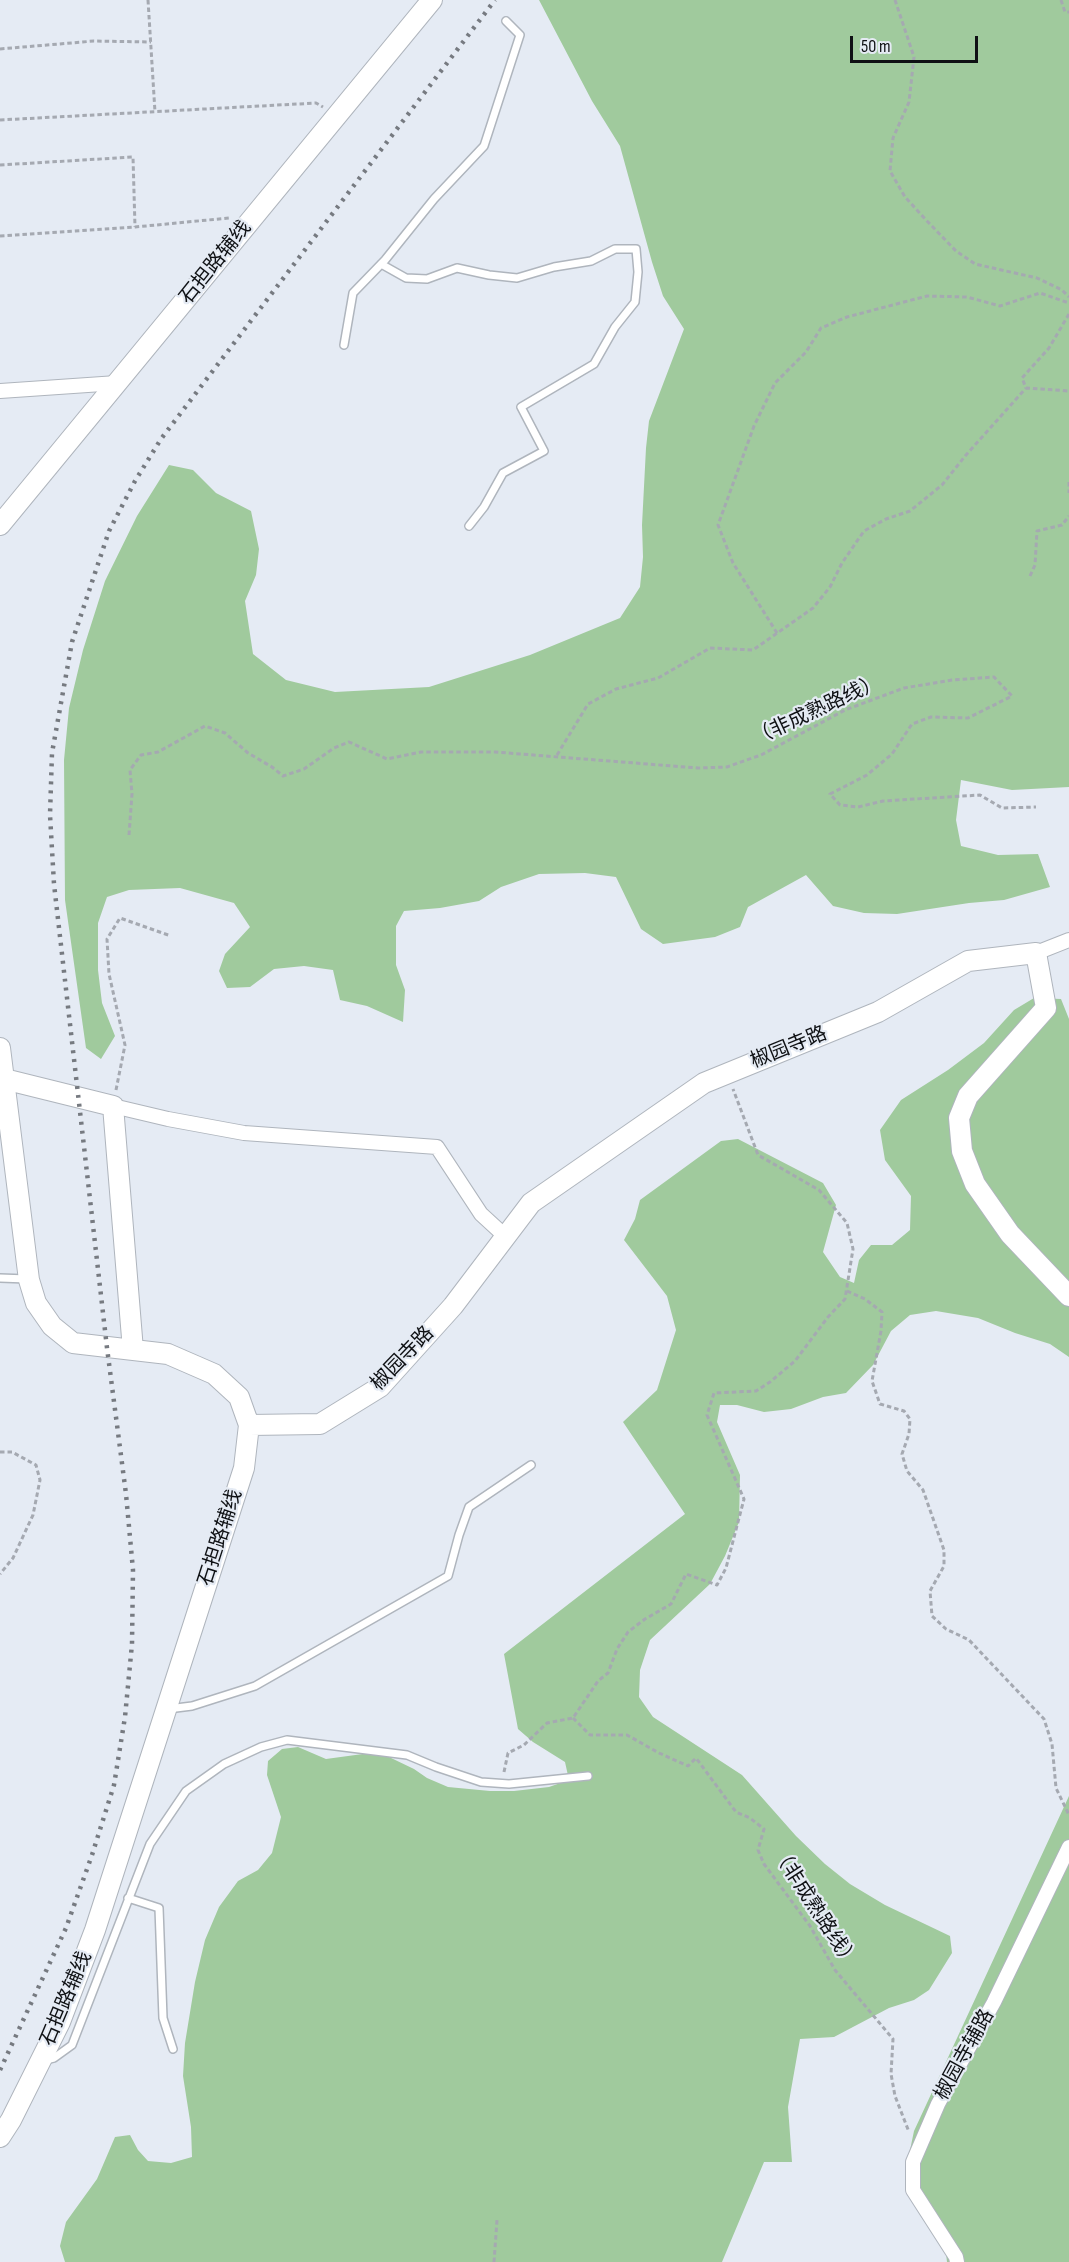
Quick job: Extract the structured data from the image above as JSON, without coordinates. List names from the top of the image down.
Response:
{
  "streets": {
    "main road": ["石担路辅线", "椒园寺路"],
    "street": ["椒园寺辅路"],
    "path": ["（非成熟路线）"]
  },
  "crossings": [
    ["石担路辅线", "椒园寺路"],
    ["（非成熟路线）", "椒园寺辅路"]
  ],
  "scale_bar": "50 m"
}
